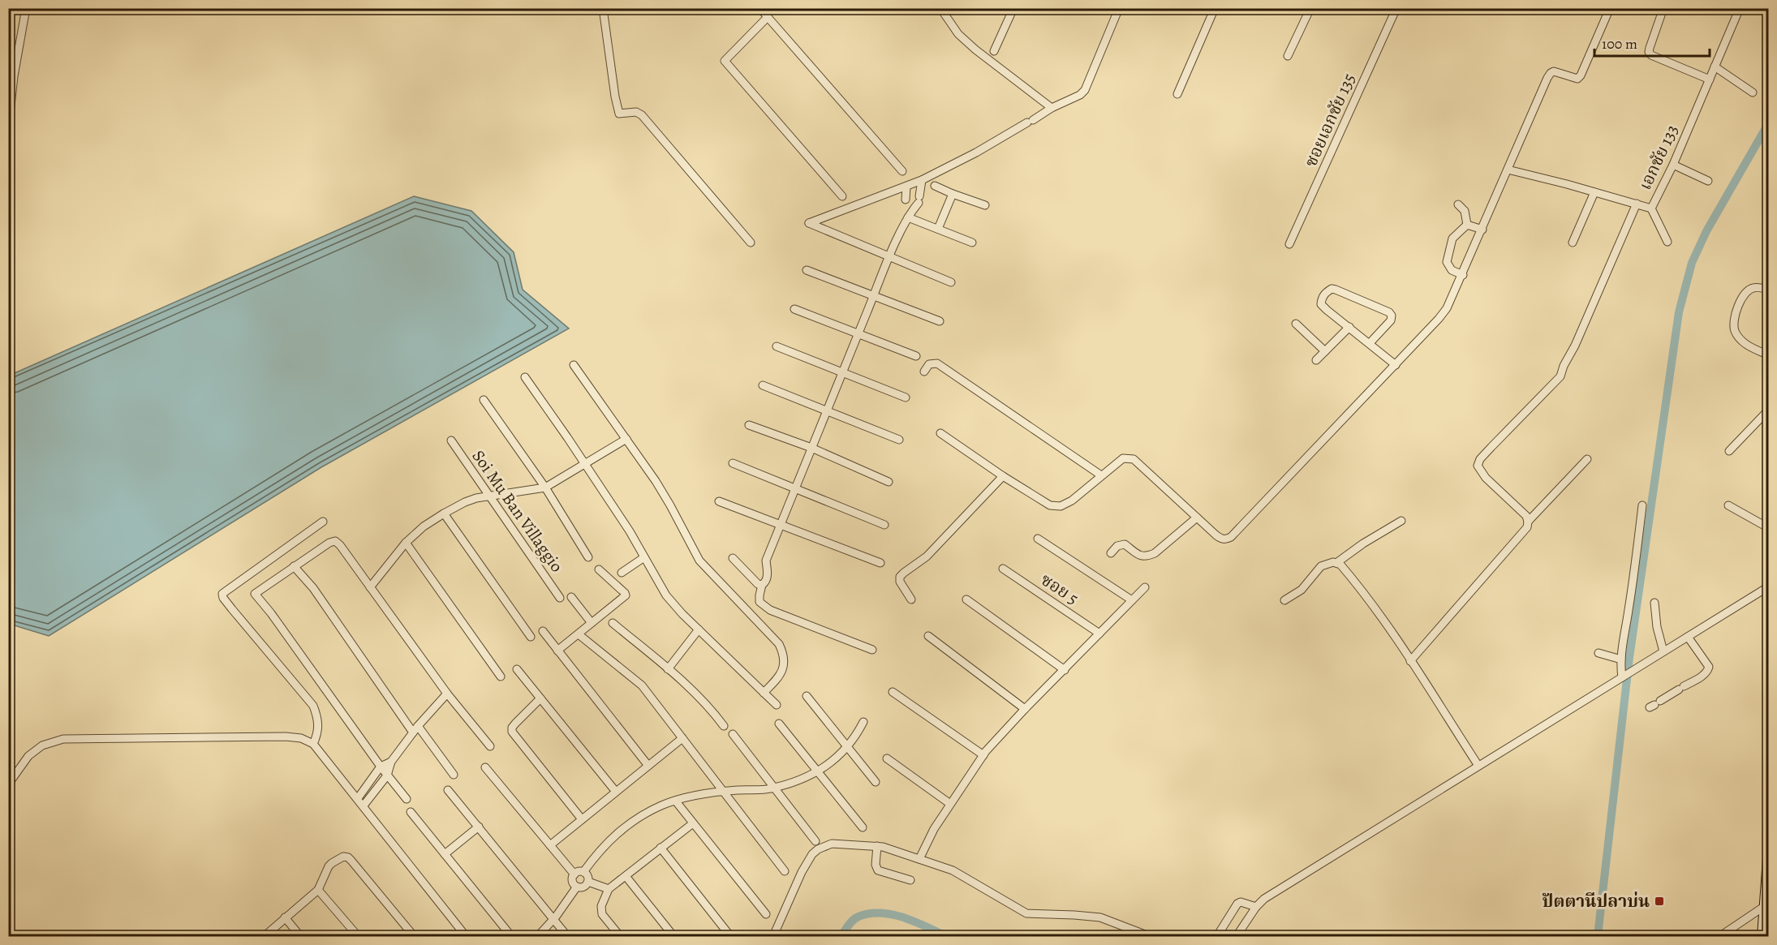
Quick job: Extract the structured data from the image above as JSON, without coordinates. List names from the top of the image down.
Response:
{
  "streets": {
    "street": [
      "ซอยเอกชัย 135",
      "เอกชัย 133",
      "Soi Mu Ban Villaggio",
      "ซอย 5"
    ]
  },
  "places": {
    "transit": ["ปัตตานีปลาบ่น"]
  },
  "scale_bar": "100 m"
}
